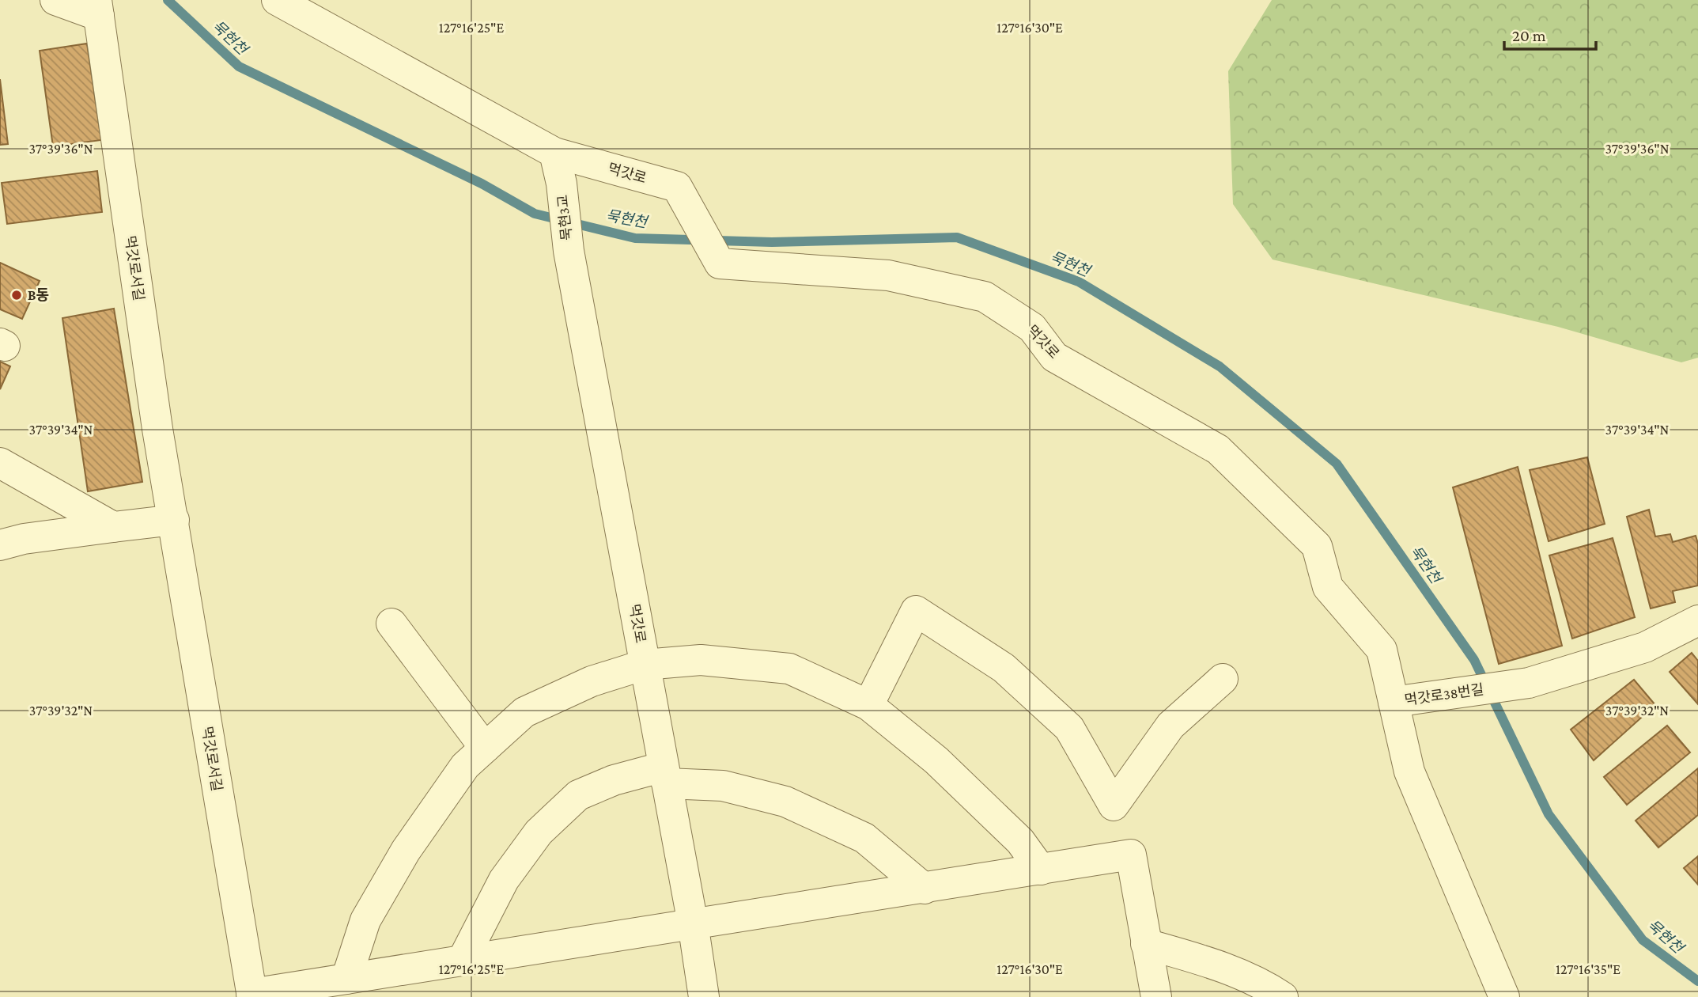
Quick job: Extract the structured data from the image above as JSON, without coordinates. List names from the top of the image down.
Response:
{
  "streets": {
    "street": [
      "먹갓로",
      "묵현3교",
      "먹갓로서길",
      "먹갓로38번길"
    ]
  },
  "crossings": [
    ["먹갓로", "묵현3교"],
    ["먹갓로", "먹갓로38번길"]
  ],
  "water": ["묵현천"],
  "places": ["B동"],
  "scale_bar": "20 m",
  "coordinates": [
    "127°16'25\"E",
    "127°16'30\"E",
    "37°39'36\"N",
    "37°39'34\"N",
    "37°39'32\"N",
    "127°16'35\"E"
  ]
}
